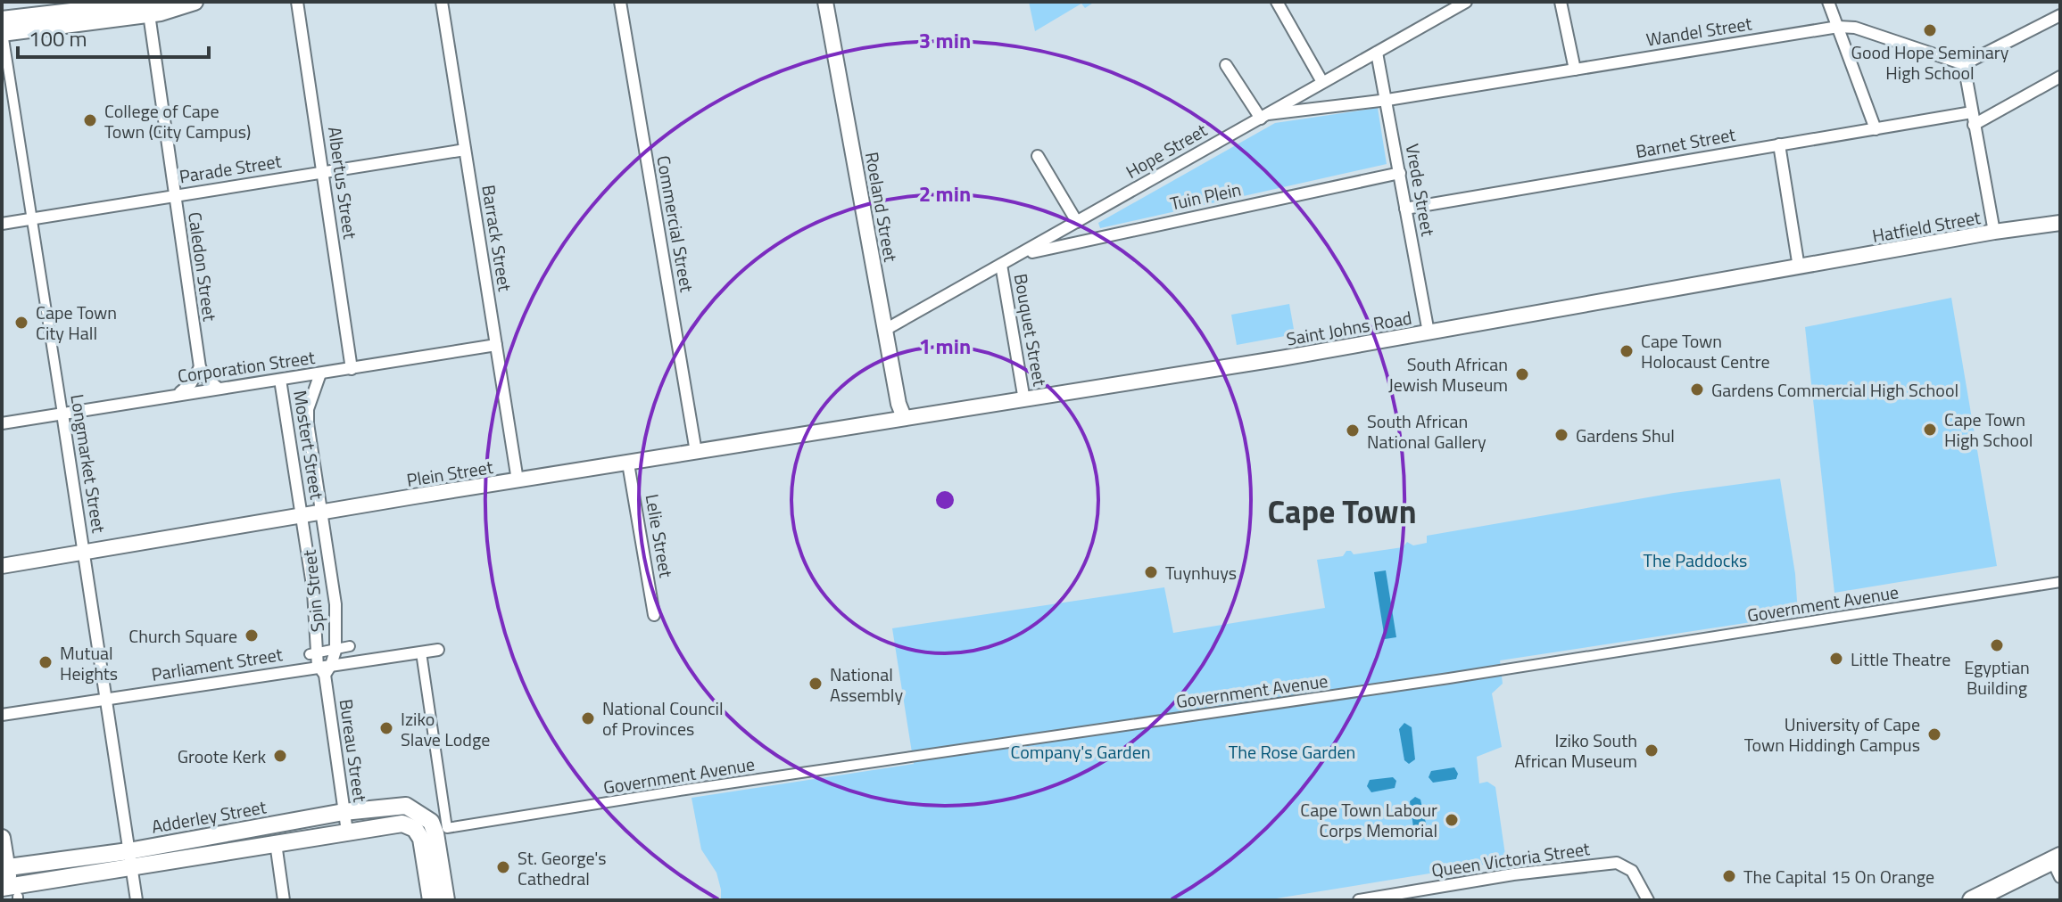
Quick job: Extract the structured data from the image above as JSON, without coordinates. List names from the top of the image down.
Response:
{
  "streets": {
    "main road": ["Adderley Street"],
    "street": [
      "Wandel Street",
      "Barnet Street",
      "Hope Street",
      "Parade Street",
      "Albertus Street",
      "Vrede Street",
      "Tuin Plein",
      "Roeland Street",
      "Commercial Street",
      "Hatfield Street",
      "Barrack Street",
      "Caledon Street",
      "Saint Johns Road",
      "Bouquet Street",
      "Corporation Street",
      "Mostert Street",
      "Longmarket Street",
      "Plein Street",
      "Lelie Street",
      "Spin Street",
      "Government Avenue",
      "Parliament Street",
      "Bureau Street",
      "Queen Victoria Street"
    ]
  },
  "crossings": [
    ["Wandel Street", "Hope Street"],
    ["Wandel Street", "Vrede Street"],
    ["Barnet Street", "Vrede Street"],
    ["Hope Street", "Vrede Street"],
    ["Hope Street", "Tuin Plein"],
    ["Hope Street", "Roeland Street"],
    ["Hope Street", "Bouquet Street"],
    ["Parade Street", "Albertus Street"],
    ["Parade Street", "Barrack Street"],
    ["Parade Street", "Caledon Street"],
    ["Parade Street", "Longmarket Street"],
    ["Albertus Street", "Corporation Street"],
    ["Vrede Street", "Tuin Plein"],
    ["Vrede Street", "Saint Johns Road"],
    ["Roeland Street", "Saint Johns Road"],
    ["Roeland Street", "Plein Street"],
    ["Commercial Street", "Plein Street"],
    ["Hatfield Street", "Saint Johns Road"],
    ["Barrack Street", "Corporation Street"],
    ["Barrack Street", "Plein Street"],
    ["Saint Johns Road", "Bouquet Street"],
    ["Saint Johns Road", "Plein Street"],
    ["Corporation Street", "Mostert Street"],
    ["Corporation Street", "Longmarket Street"],
    ["Mostert Street", "Plein Street"],
    ["Mostert Street", "Spin Street"],
    ["Longmarket Street", "Plein Street"],
    ["Longmarket Street", "Parliament Street"],
    ["Longmarket Street", "Adderley Street"],
    ["Plein Street", "Lelie Street"],
    ["Plein Street", "Spin Street"],
    ["Spin Street", "Parliament Street"],
    ["Spin Street", "Bureau Street"],
    ["Government Avenue", "Parliament Street"],
    ["Parliament Street", "Bureau Street"],
    ["Bureau Street", "Adderley Street"]
  ],
  "districts": ["Cape Town"],
  "parks": ["The Paddocks", "Company's Garden", "The Rose Garden"],
  "places": [
    "Good Hope Seminary High School",
    "College of Cape Town (City Campus)",
    "Cape Town City Hall",
    "Cape Town Holocaust Centre",
    "South African Jewish Museum",
    "Gardens Commercial High School",
    "Cape Town High School",
    "South African National Gallery",
    "Gardens Shul",
    "Tuynhuys",
    "Church Square",
    "Egyptian Building",
    "Little Theatre",
    "Mutual Heights",
    "National Assembly",
    "National Council of Provinces",
    "Iziko Slave Lodge",
    "University of Cape Town Hiddingh Campus",
    "Iziko South African Museum",
    "Groote Kerk",
    "Cape Town Labour Corps Memorial",
    "St. George's Cathedral",
    "The Capital 15 On Orange"
  ],
  "scale_bar": "100 m",
  "rings": ["3 min", "2 min", "1 min"]
}
